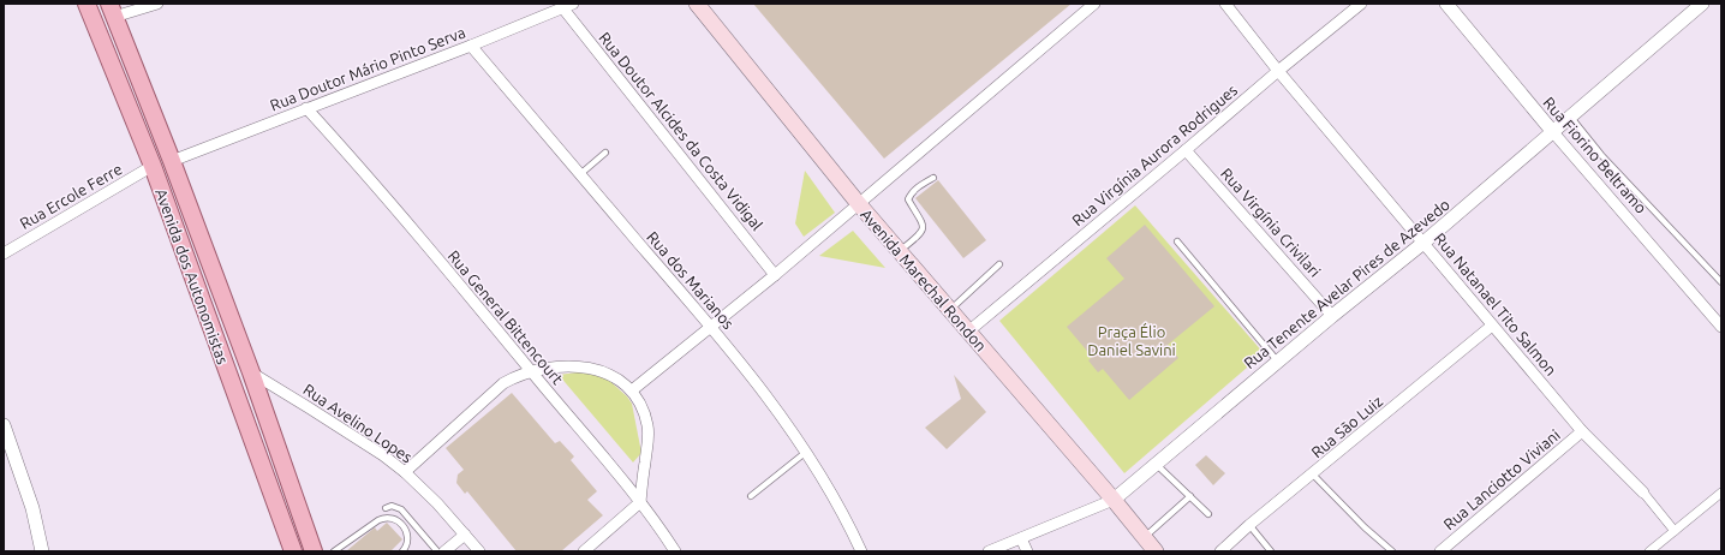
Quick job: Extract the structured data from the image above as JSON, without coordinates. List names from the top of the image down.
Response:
{
  "streets": {
    "main road": ["Avenida dos Autonomistas", "Avenida Marechal Rondon"],
    "street": [
      "Rua Doutor Mário Pinto Serva",
      "Rua Doutor Alcides da Costa Vidigal",
      "Rua Virgínia Aurora Rodrigues",
      "Rua Fiorino Beltramo",
      "Rua Ercole Ferre",
      "Rua Virgínia Crivilari",
      "Rua dos Marianos",
      "Rua Tenente Avelar Pires de Azevedo",
      "Rua Natanael Tito Salmon",
      "Rua General Bittencourt",
      "Rua Avelino Lopes",
      "Rua São Luiz",
      "Rua Lanciotto Viviani"
    ]
  },
  "crossings": [
    ["Rua Doutor Mário Pinto Serva", "Rua Doutor Alcides da Costa Vidigal"],
    ["Rua Doutor Mário Pinto Serva", "Avenida dos Autonomistas"],
    ["Rua Doutor Mário Pinto Serva", "Rua dos Marianos"],
    ["Rua Doutor Mário Pinto Serva", "Rua General Bittencourt"],
    ["Rua Virgínia Aurora Rodrigues", "Rua Virgínia Crivilari"],
    ["Rua Virgínia Aurora Rodrigues", "Avenida Marechal Rondon"],
    ["Rua Virgínia Aurora Rodrigues", "Rua Natanael Tito Salmon"],
    ["Rua Fiorino Beltramo", "Rua Tenente Avelar Pires de Azevedo"],
    ["Rua Ercole Ferre", "Avenida dos Autonomistas"],
    ["Rua Virgínia Crivilari", "Rua Tenente Avelar Pires de Azevedo"],
    ["Avenida dos Autonomistas", "Rua Avelino Lopes"],
    ["Avenida Marechal Rondon", "Rua Tenente Avelar Pires de Azevedo"],
    ["Rua Tenente Avelar Pires de Azevedo", "Rua Natanael Tito Salmon"],
    ["Rua Natanael Tito Salmon", "Rua São Luiz"],
    ["Rua Natanael Tito Salmon", "Rua Lanciotto Viviani"]
  ],
  "parks": ["Praça Élio Daniel Savini"]
}
